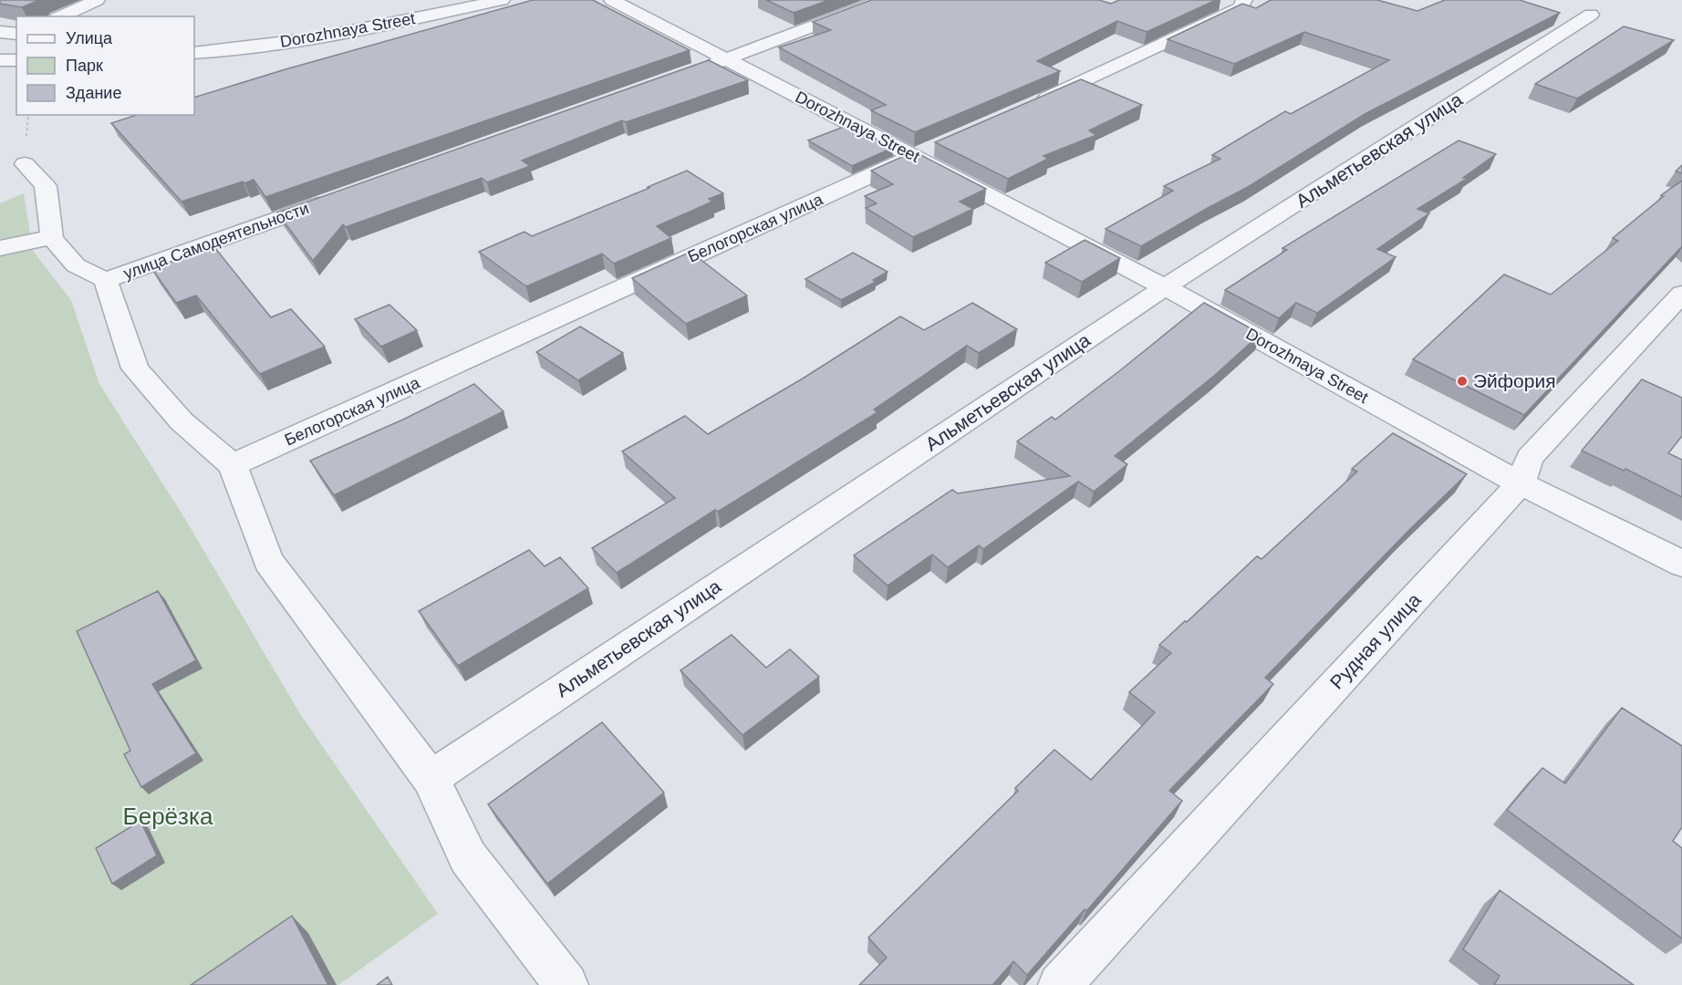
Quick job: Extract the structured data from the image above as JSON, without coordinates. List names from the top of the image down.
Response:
{
  "streets": {
    "street": [
      "Dorozhnaya Street",
      "Альметьевская улица",
      "Белогорская улица",
      "улица Самодеятельности",
      "Рудная улица"
    ]
  },
  "crossings": [
    ["Dorozhnaya Street", "Альметьевская улица"],
    ["Dorozhnaya Street", "Белогорская улица"],
    ["Dorozhnaya Street", "Рудная улица"]
  ],
  "parks": ["Берёзка"],
  "places": ["Эйфория"],
  "legend": ["Улица", "Парк", "Здание"]
}
